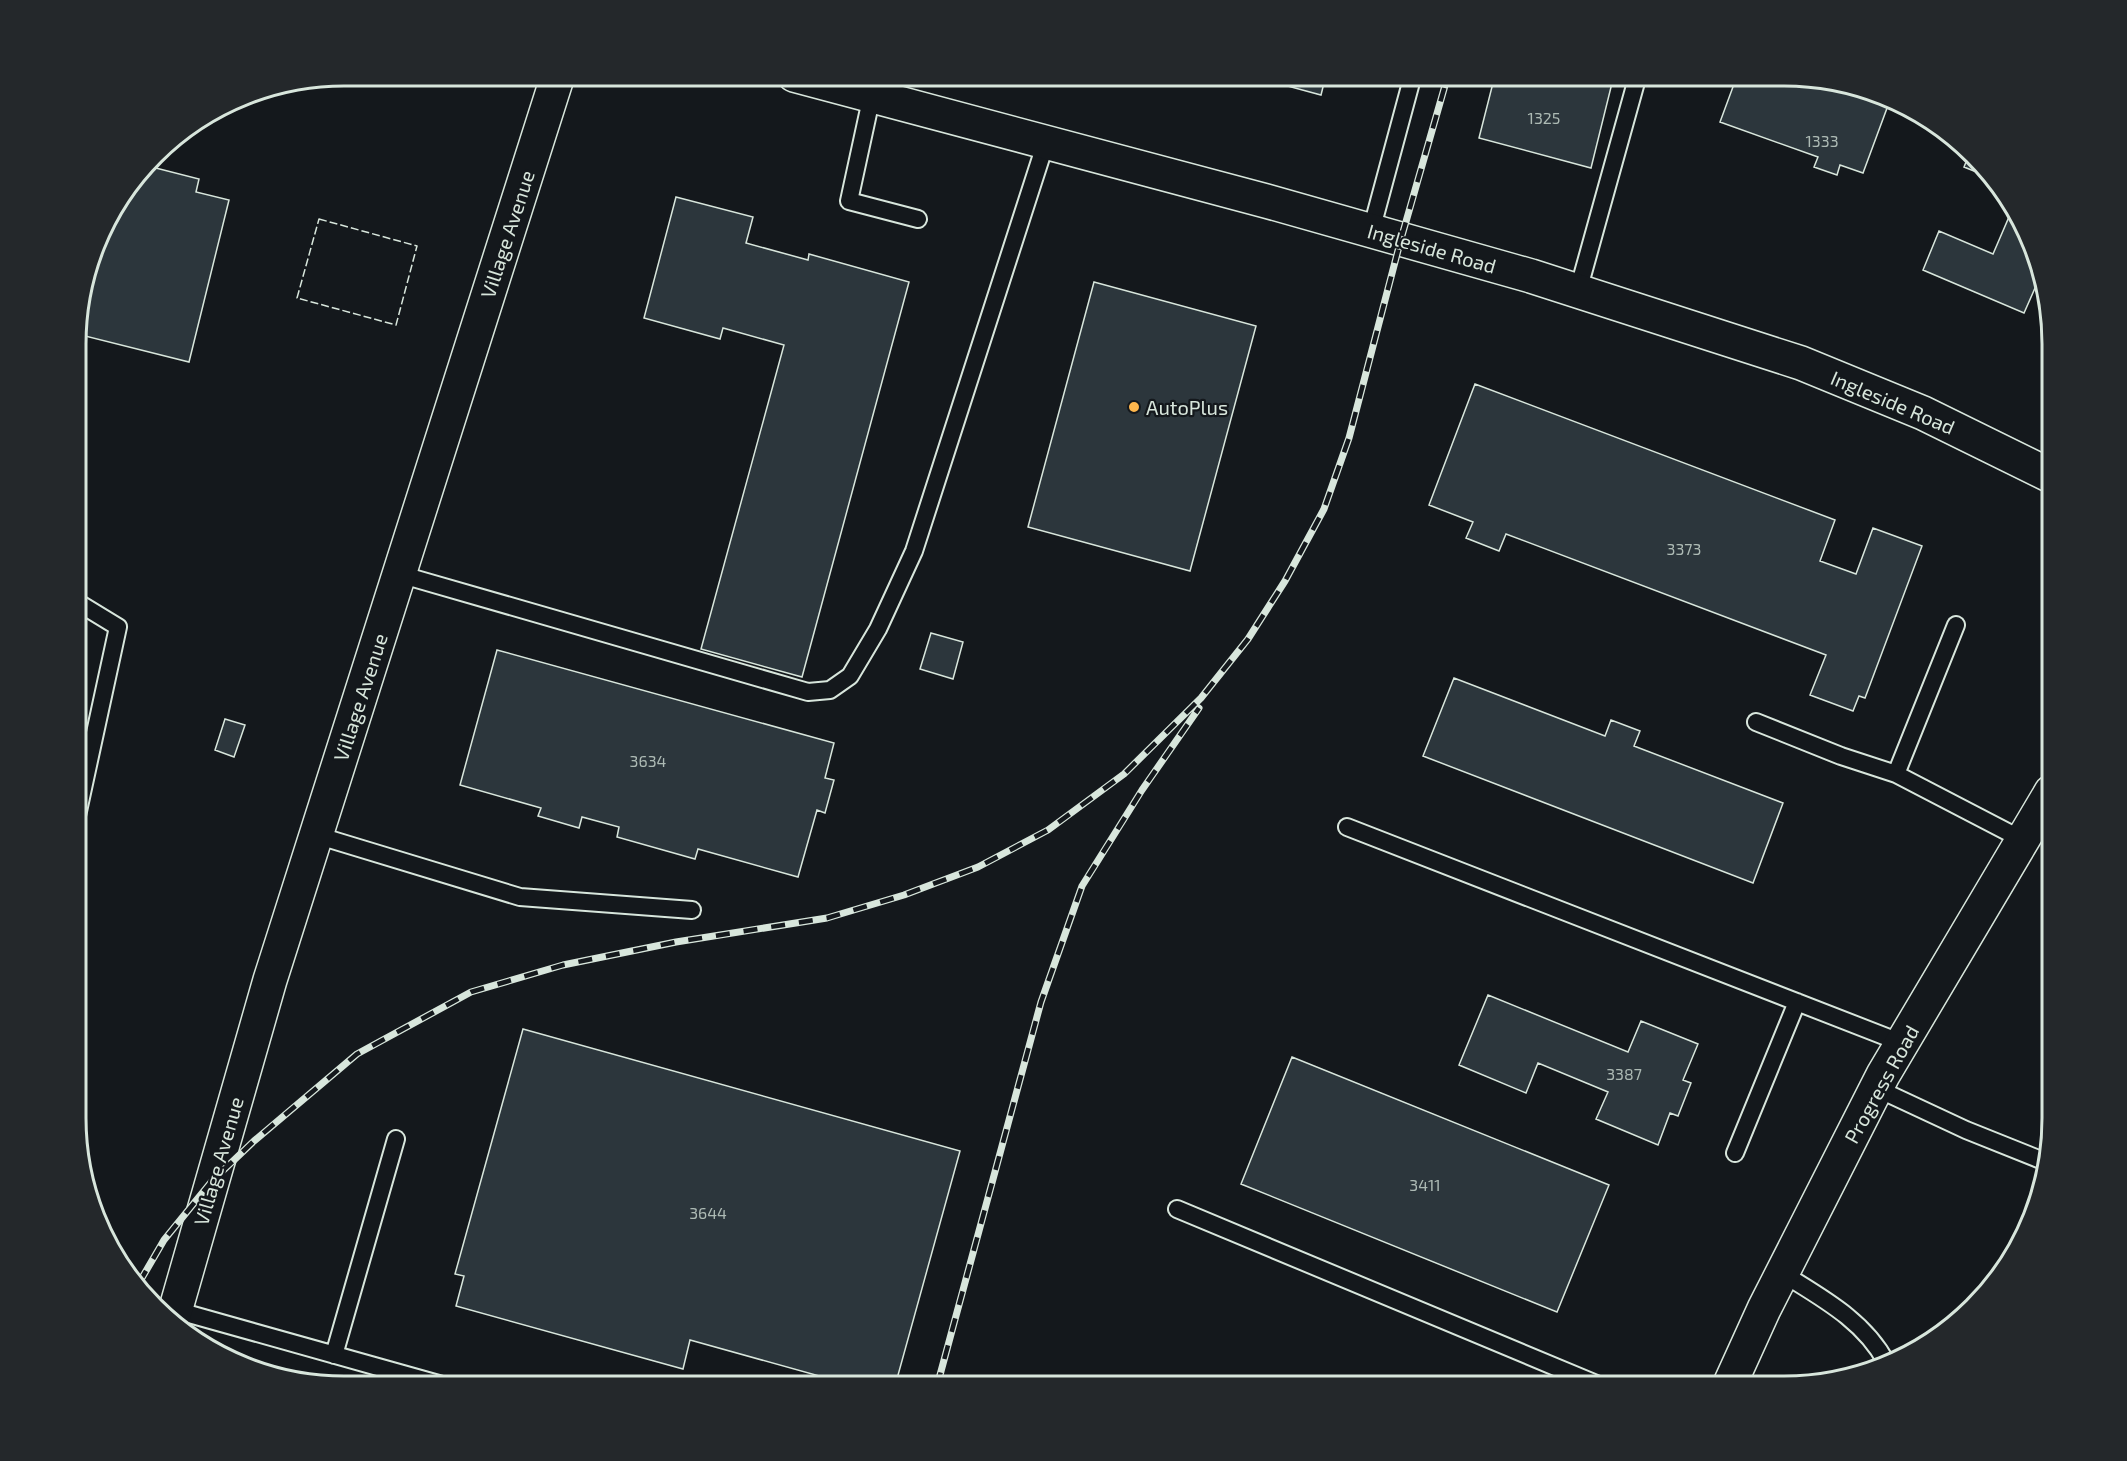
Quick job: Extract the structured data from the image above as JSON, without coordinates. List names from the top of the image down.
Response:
{
  "streets": {
    "street": ["Village Avenue", "Ingleside Road", "Progress Road"]
  },
  "places": ["AutoPlus"],
  "house_numbers": [
    "1325",
    "1333",
    "3373",
    "3634",
    "3387",
    "3411",
    "3644"
  ]
}
